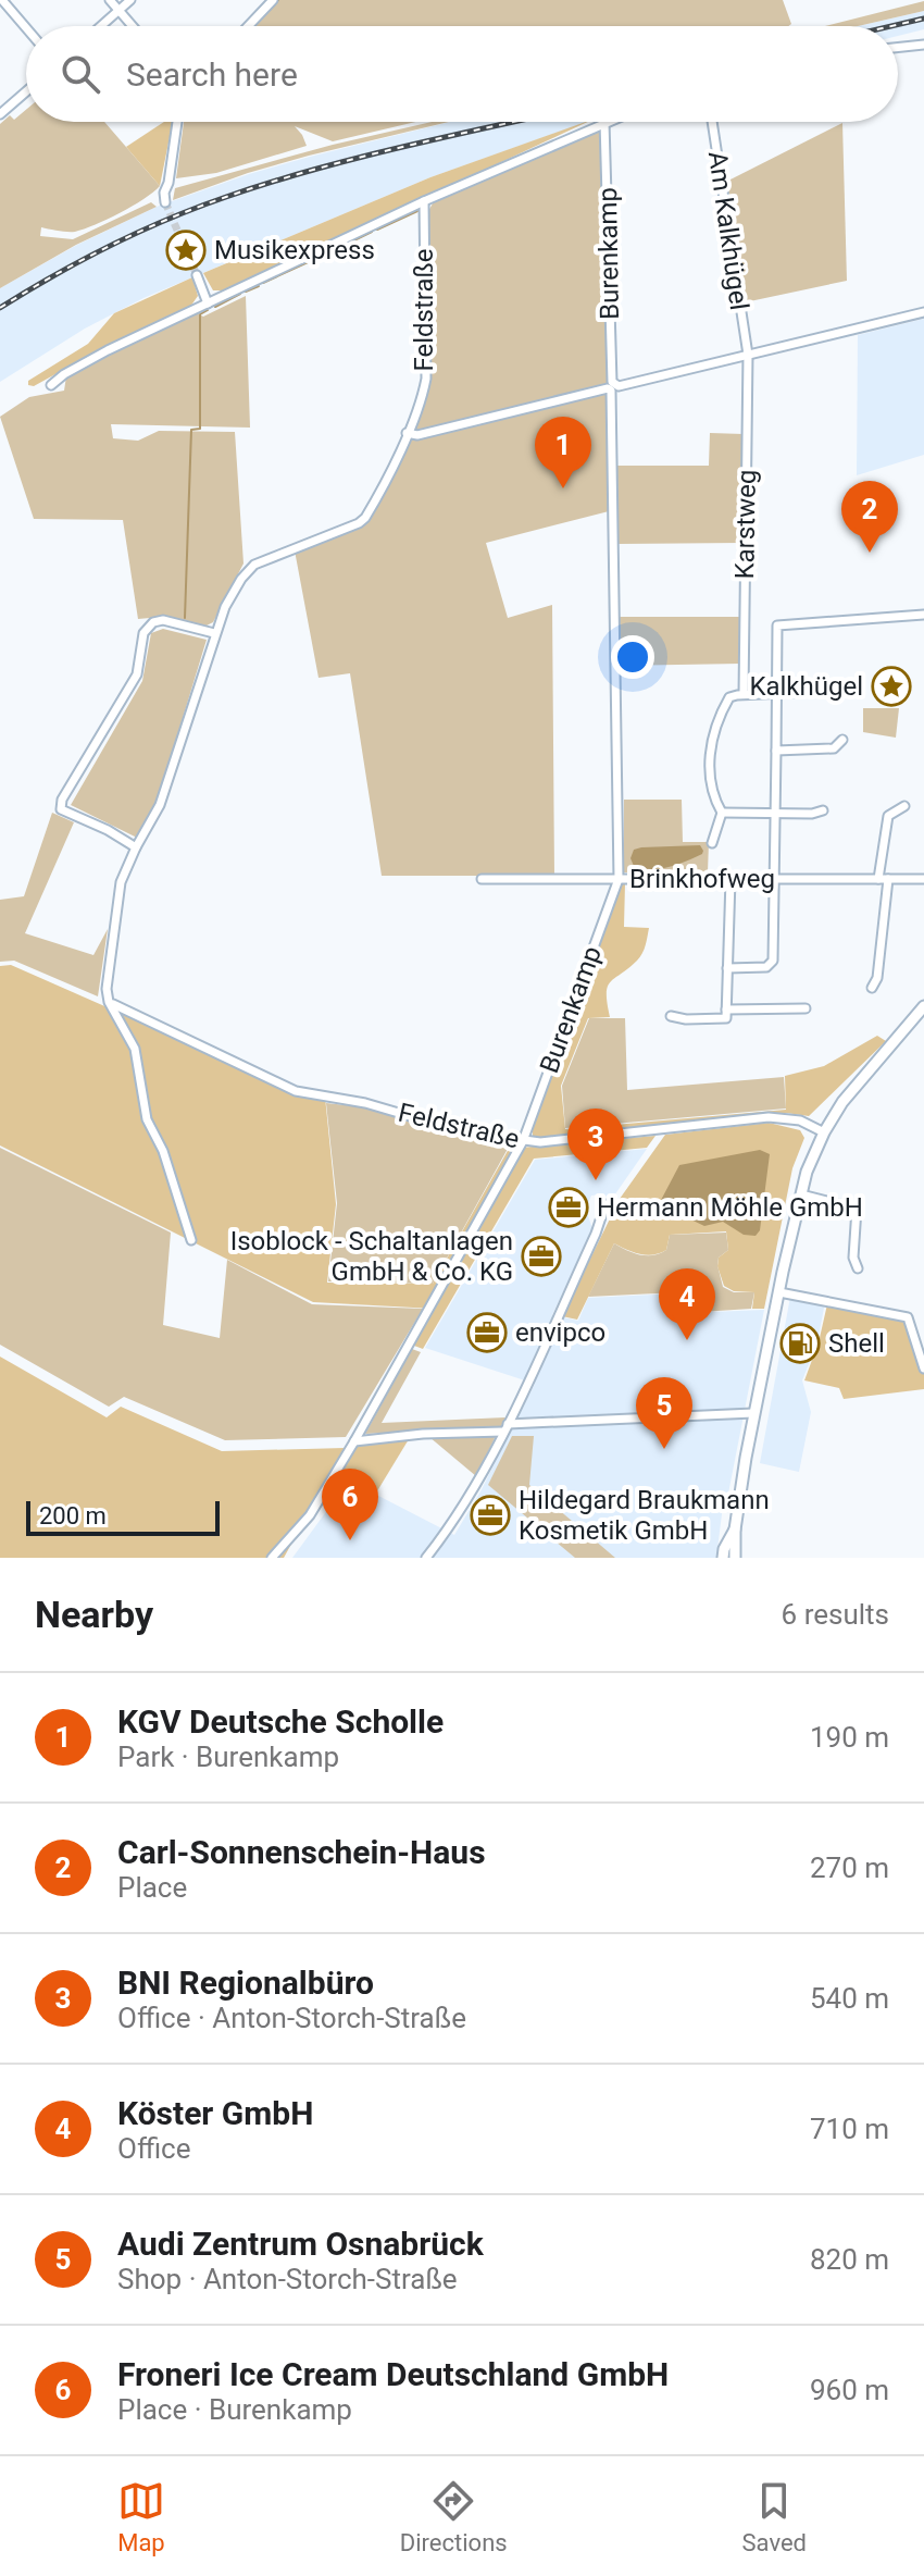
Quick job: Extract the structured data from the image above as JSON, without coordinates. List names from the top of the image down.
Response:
{
  "streets": {
    "street": [
      "Am Kalkhügel",
      "Burenkamp",
      "Feldstraße",
      "Karstweg",
      "Brinkhofweg"
    ]
  },
  "crossings": [
    ["Am Kalkhügel", "Karstweg"],
    ["Burenkamp", "Feldstraße"],
    ["Burenkamp", "Brinkhofweg"]
  ],
  "places": {
    "place": ["Musikexpress", "Kalkhügel"],
    "office": [
      "Hermann Möhle GmbH",
      "Isoblock - Schaltanlagen GmbH & Co. KG",
      "envipco",
      "Hildegard Braukmann Kosmetik GmbH"
    ],
    "fuel station": ["Shell"]
  },
  "scale_bar": "200 m",
  "page": {
    "search": "Search here",
    "pins": [
      "1",
      "2",
      "3",
      "4",
      "5",
      "6"
    ],
    "scale": "200 m",
    "heading": ["Nearby", "6 results"],
    "list": [
      {
        "mark": "1",
        "name": "KGV Deutsche Scholle",
        "note": "Park · Burenkamp",
        "value": "190 m"
      },
      {
        "mark": "2",
        "name": "Carl-Sonnenschein-Haus",
        "note": "Place",
        "value": "270 m"
      },
      {
        "mark": "3",
        "name": "BNI Regionalbüro",
        "note": "Office · Anton-Storch-Straße",
        "value": "540 m"
      },
      {
        "mark": "4",
        "name": "Köster GmbH",
        "note": "Office",
        "value": "710 m"
      },
      {
        "mark": "5",
        "name": "Audi Zentrum Osnabrück",
        "note": "Shop · Anton-Storch-Straße",
        "value": "820 m"
      },
      {
        "mark": "6",
        "name": "Froneri Ice Cream Deutschland GmbH",
        "note": "Place · Burenkamp",
        "value": "960 m"
      }
    ],
    "nav": ["Map", "Directions", "Saved"]
  }
}
